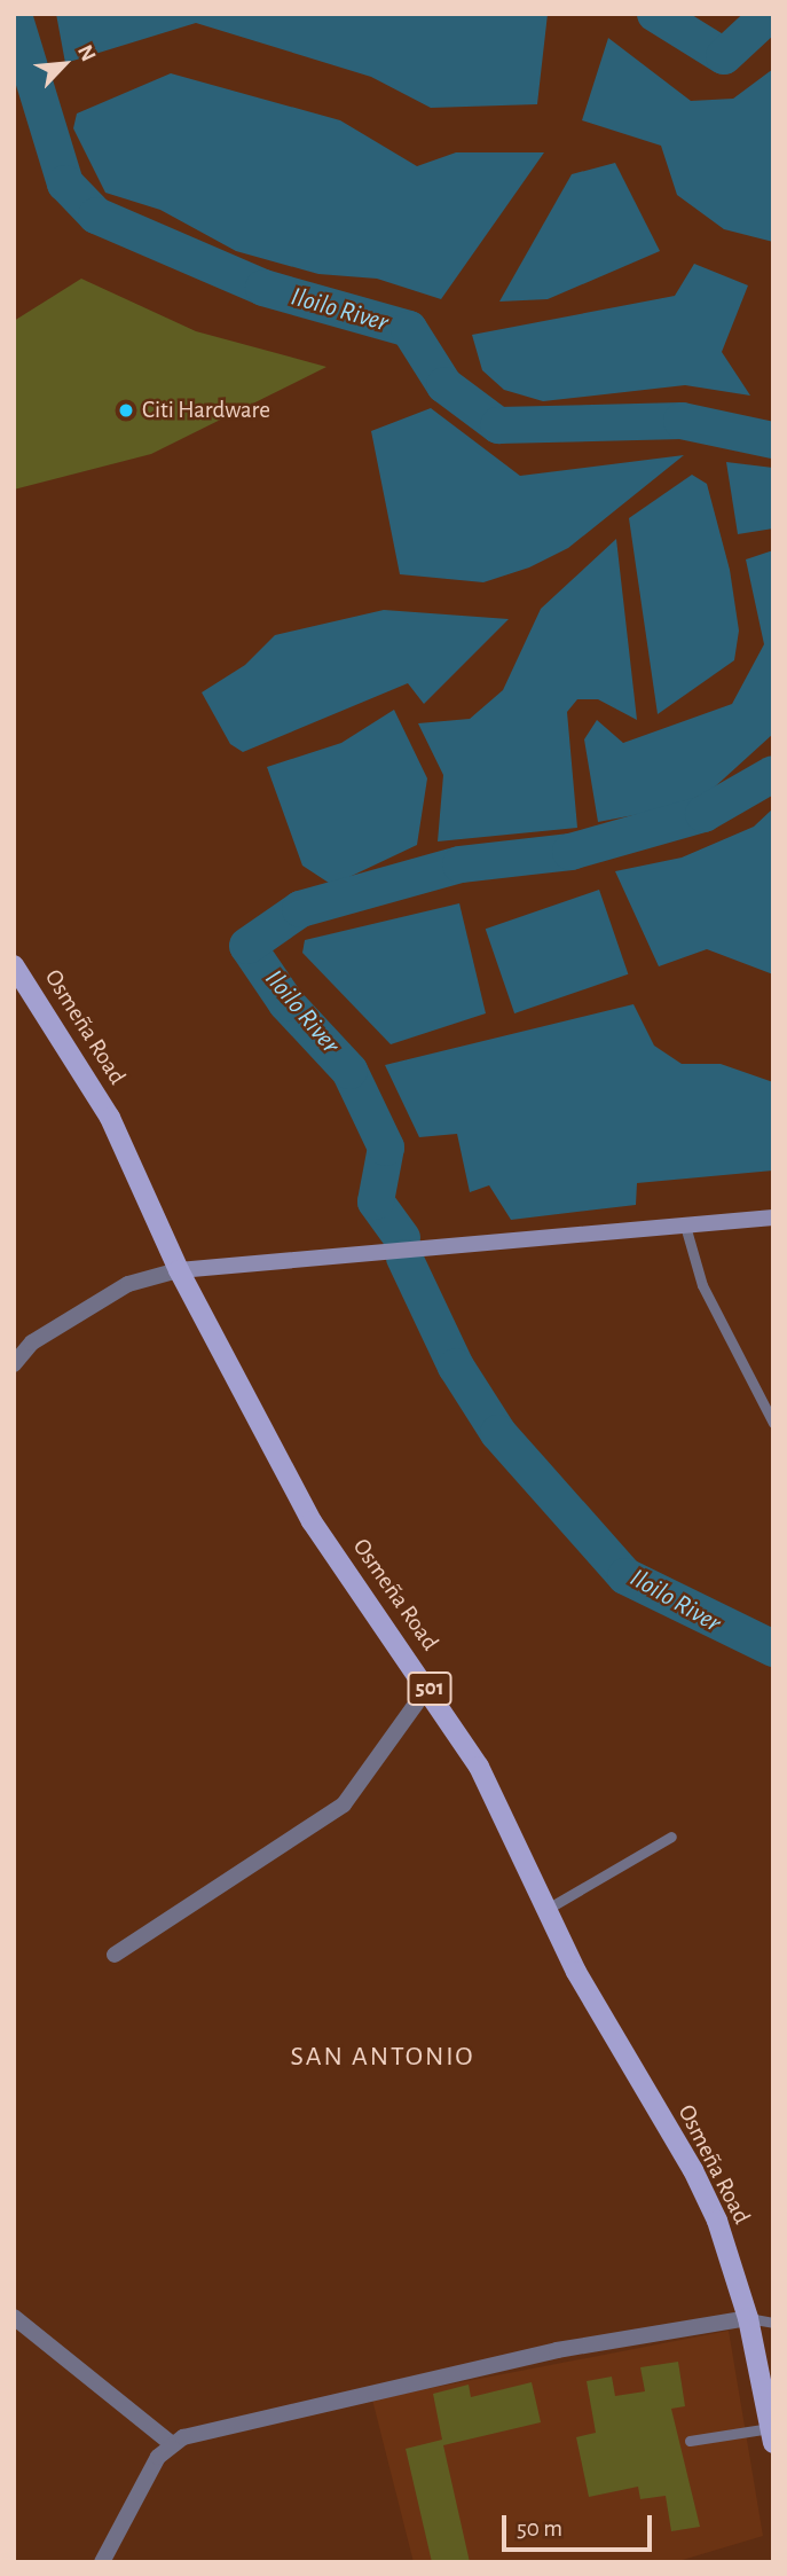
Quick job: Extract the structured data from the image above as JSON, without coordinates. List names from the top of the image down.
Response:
{
  "streets": {
    "main road": ["Osmeña Road", "501"]
  },
  "districts": ["SAN ANTONIO"],
  "water": ["Iloilo River"],
  "places": ["Citi Hardware"],
  "scale_bar": "50 m",
  "north": "top right"
}
